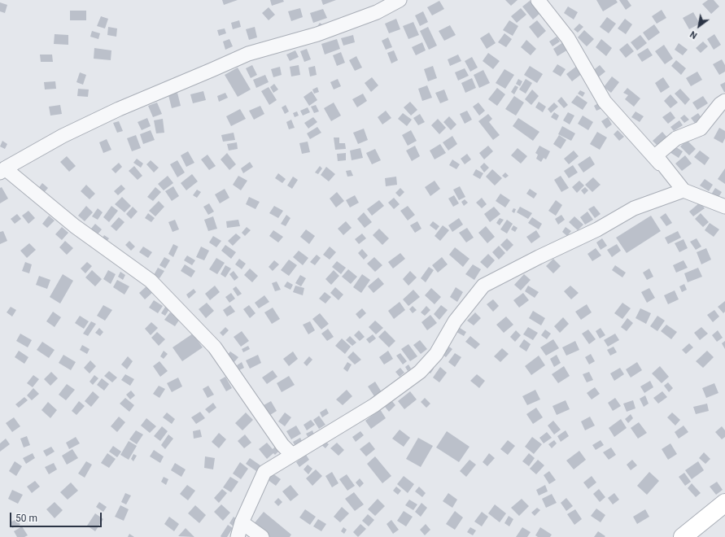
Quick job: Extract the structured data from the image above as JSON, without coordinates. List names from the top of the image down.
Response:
{
  "scale_bar": "50 m",
  "north": "bottom left"
}
